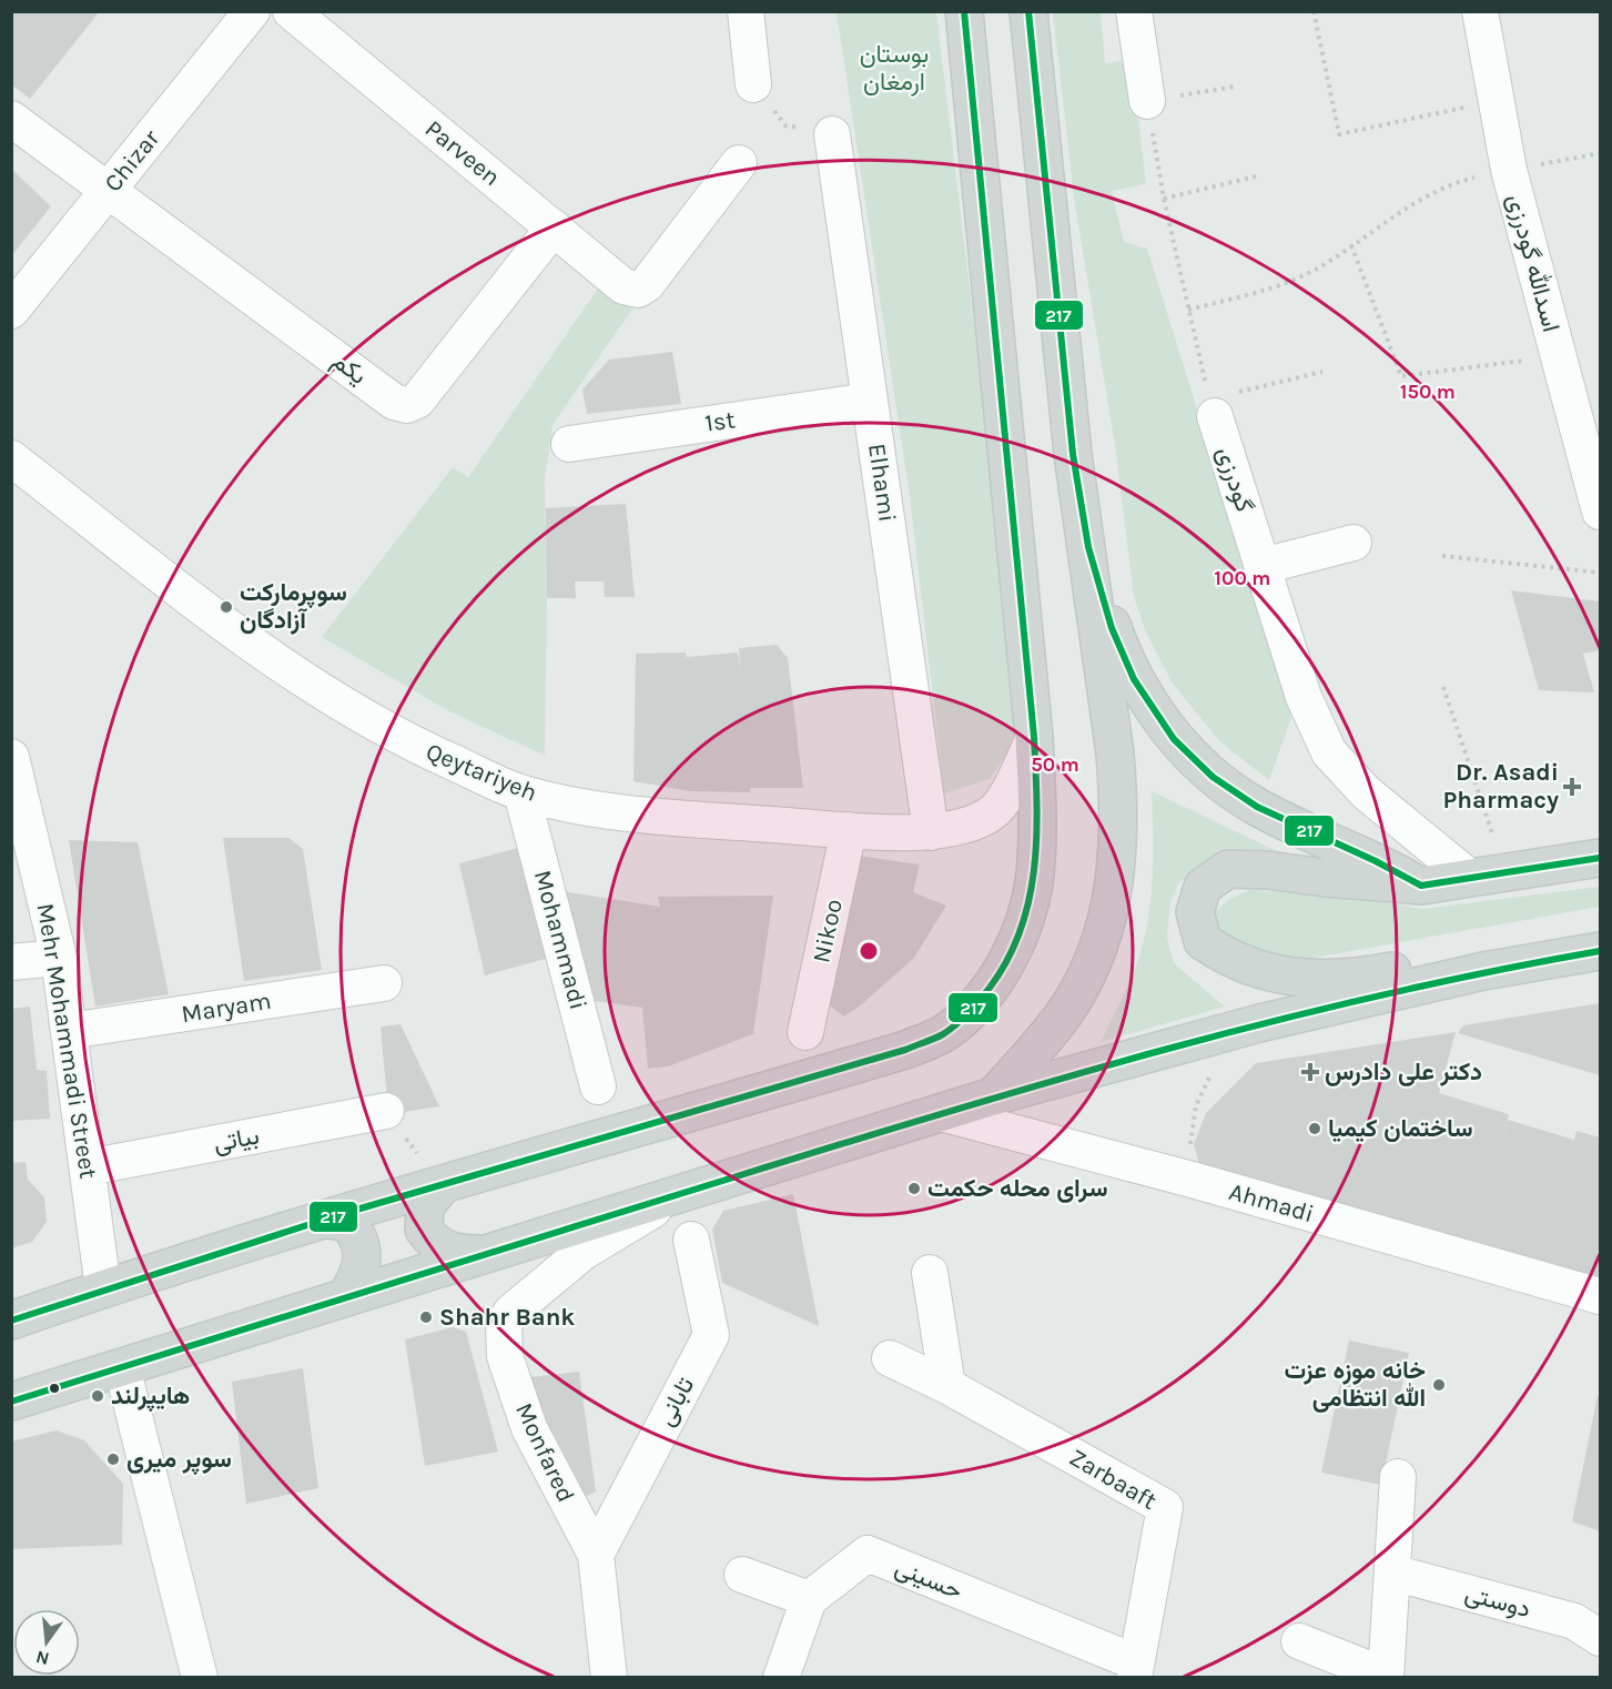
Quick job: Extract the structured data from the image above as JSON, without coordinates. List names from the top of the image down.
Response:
{
  "streets": {
    "street": [
      "Parveen",
      "Chizar",
      "اسدالله گودرزی",
      "یکم",
      "1st",
      "گودرزی",
      "Elhami",
      "Qeytariyeh",
      "Nikoo",
      "Mohammadi",
      "Maryam",
      "Mehr Mohammadi Street",
      "بیاتی",
      "Ahmadi",
      "تابانی",
      "Monfared",
      "Zarbaaft",
      "حسینی",
      "دوستی"
    ]
  },
  "crossings": [
    ["Parveen", "یکم"],
    ["Chizar", "یکم"],
    ["1st", "Elhami"],
    ["Elhami", "Qeytariyeh"],
    ["Qeytariyeh", "Nikoo"],
    ["Qeytariyeh", "Mohammadi"],
    ["Maryam", "Mehr Mohammadi Street"],
    ["Mehr Mohammadi Street", "بیاتی"],
    ["تابانی", "Monfared"],
    ["Zarbaaft", "حسینی"]
  ],
  "parks": ["بوستان ارمغان"],
  "places": {
    "other": [
      "سوپرمارکت آزادگان",
      "ساختمان کیمیا",
      "سرای محله حکمت",
      "Shahr Bank",
      "خانه موزه عزت الله انتظامی",
      "هایپرلند",
      "سوپر میری"
    ],
    "health": ["Dr. Asadi Pharmacy", "دکتر علی دادرس"]
  },
  "lines": ["transit line 217"],
  "north": "bottom",
  "rings": ["150 m", "100 m", "50 m"]
}
